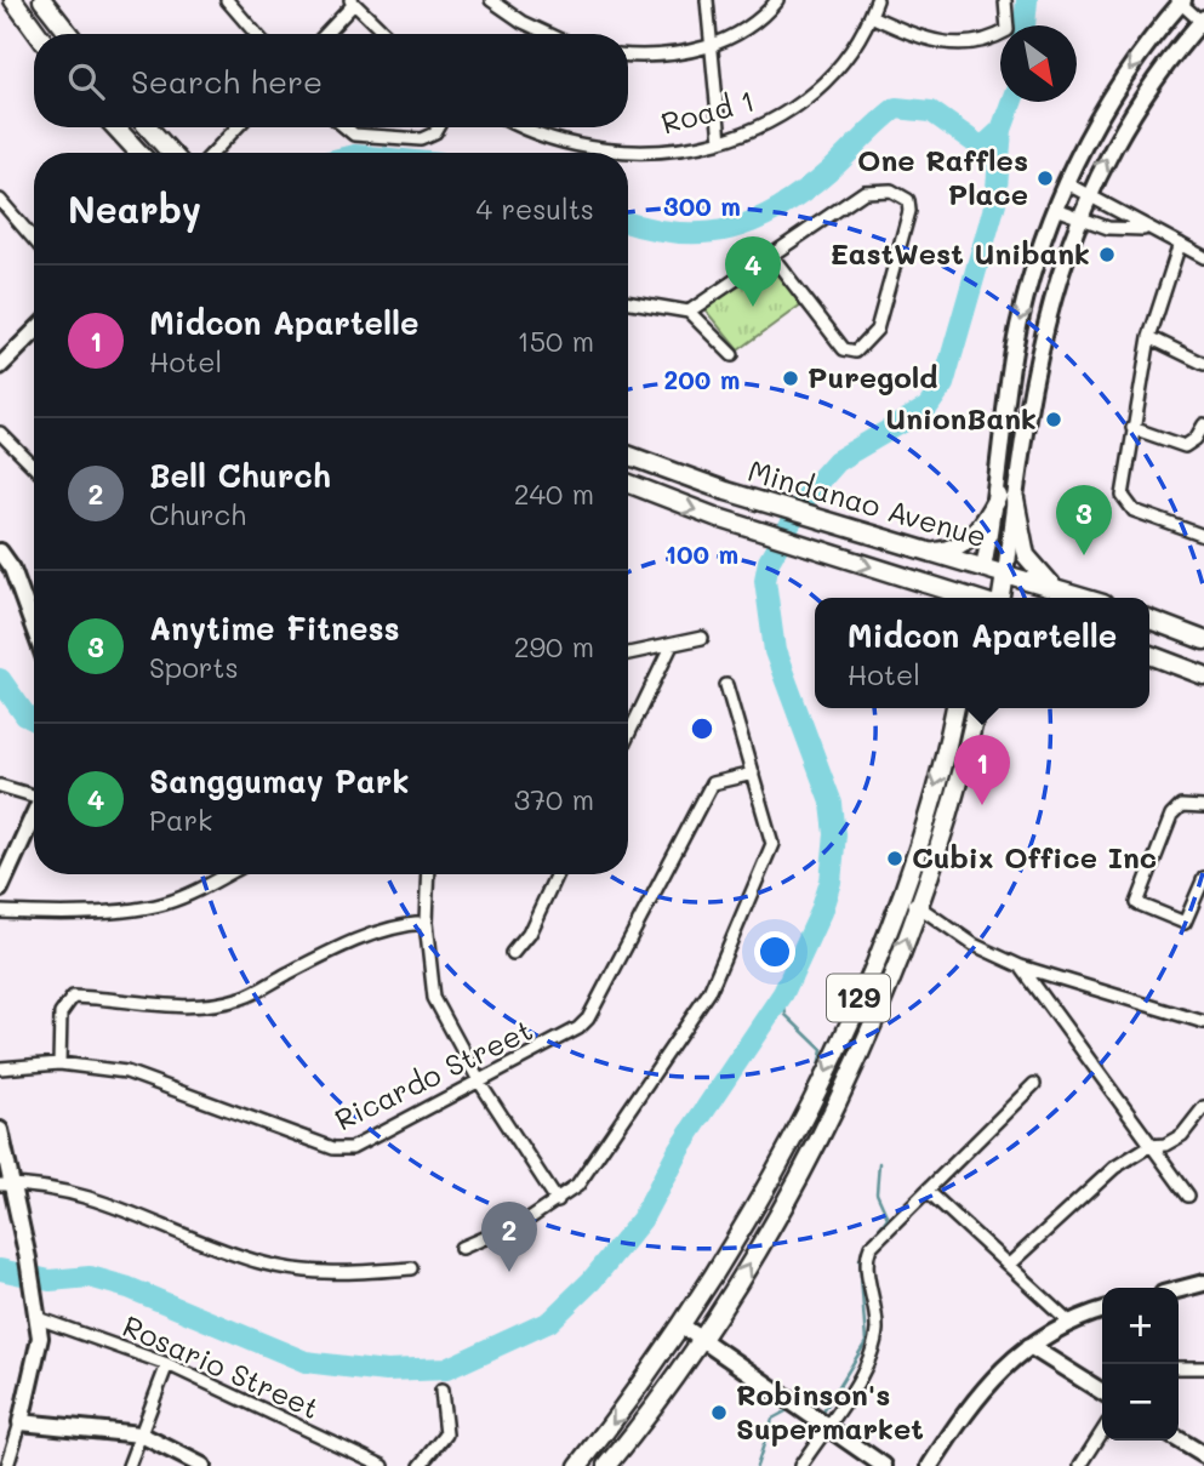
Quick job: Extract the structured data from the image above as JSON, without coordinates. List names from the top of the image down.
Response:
{
  "streets": {
    "main road": ["Mindanao Avenue", "129"],
    "street": ["Road 1", "Ricardo Street", "Rosario Street"]
  },
  "places": [
    "One Raffles Place",
    "EastWest Unibank",
    "Puregold",
    "UnionBank",
    "Cubix Office Inc",
    "Robinson's Supermarket"
  ],
  "north": "bottom right",
  "page": {
    "search": "Search here",
    "heading": ["Nearby", "4 results"],
    "pins": [
      "4",
      "3",
      "1",
      "2"
    ],
    "list": [
      {
        "mark": "1",
        "name": "Midcon Apartelle",
        "note": "Hotel",
        "value": "150 m"
      },
      {
        "mark": "2",
        "name": "Bell Church",
        "note": "Church",
        "value": "240 m"
      },
      {
        "mark": "3",
        "name": "Anytime Fitness",
        "note": "Sports",
        "value": "290 m"
      },
      {
        "mark": "4",
        "name": "Sanggumay Park",
        "note": "Park",
        "value": "370 m"
      }
    ],
    "popup": ["Midcon Apartelle", "Hotel"],
    "map_buttons": ["+", "−"]
  },
  "rings": ["300 m", "200 m", "100 m"]
}
